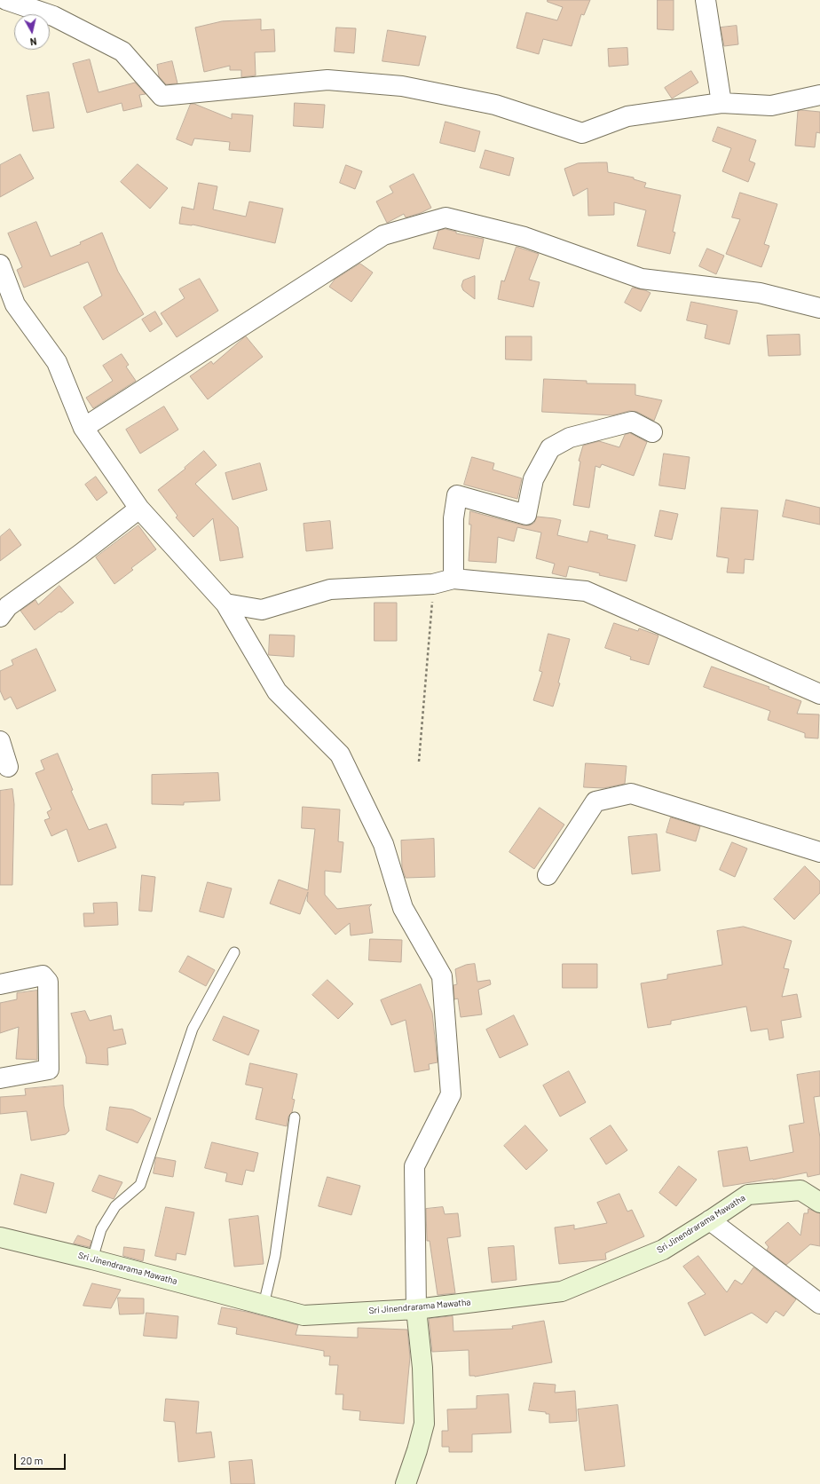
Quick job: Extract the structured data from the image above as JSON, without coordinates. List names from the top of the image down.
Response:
{
  "streets": {
    "main road": ["Sri Jinendrarama Mawatha"]
  },
  "scale_bar": "20 m",
  "north": "bottom"
}
